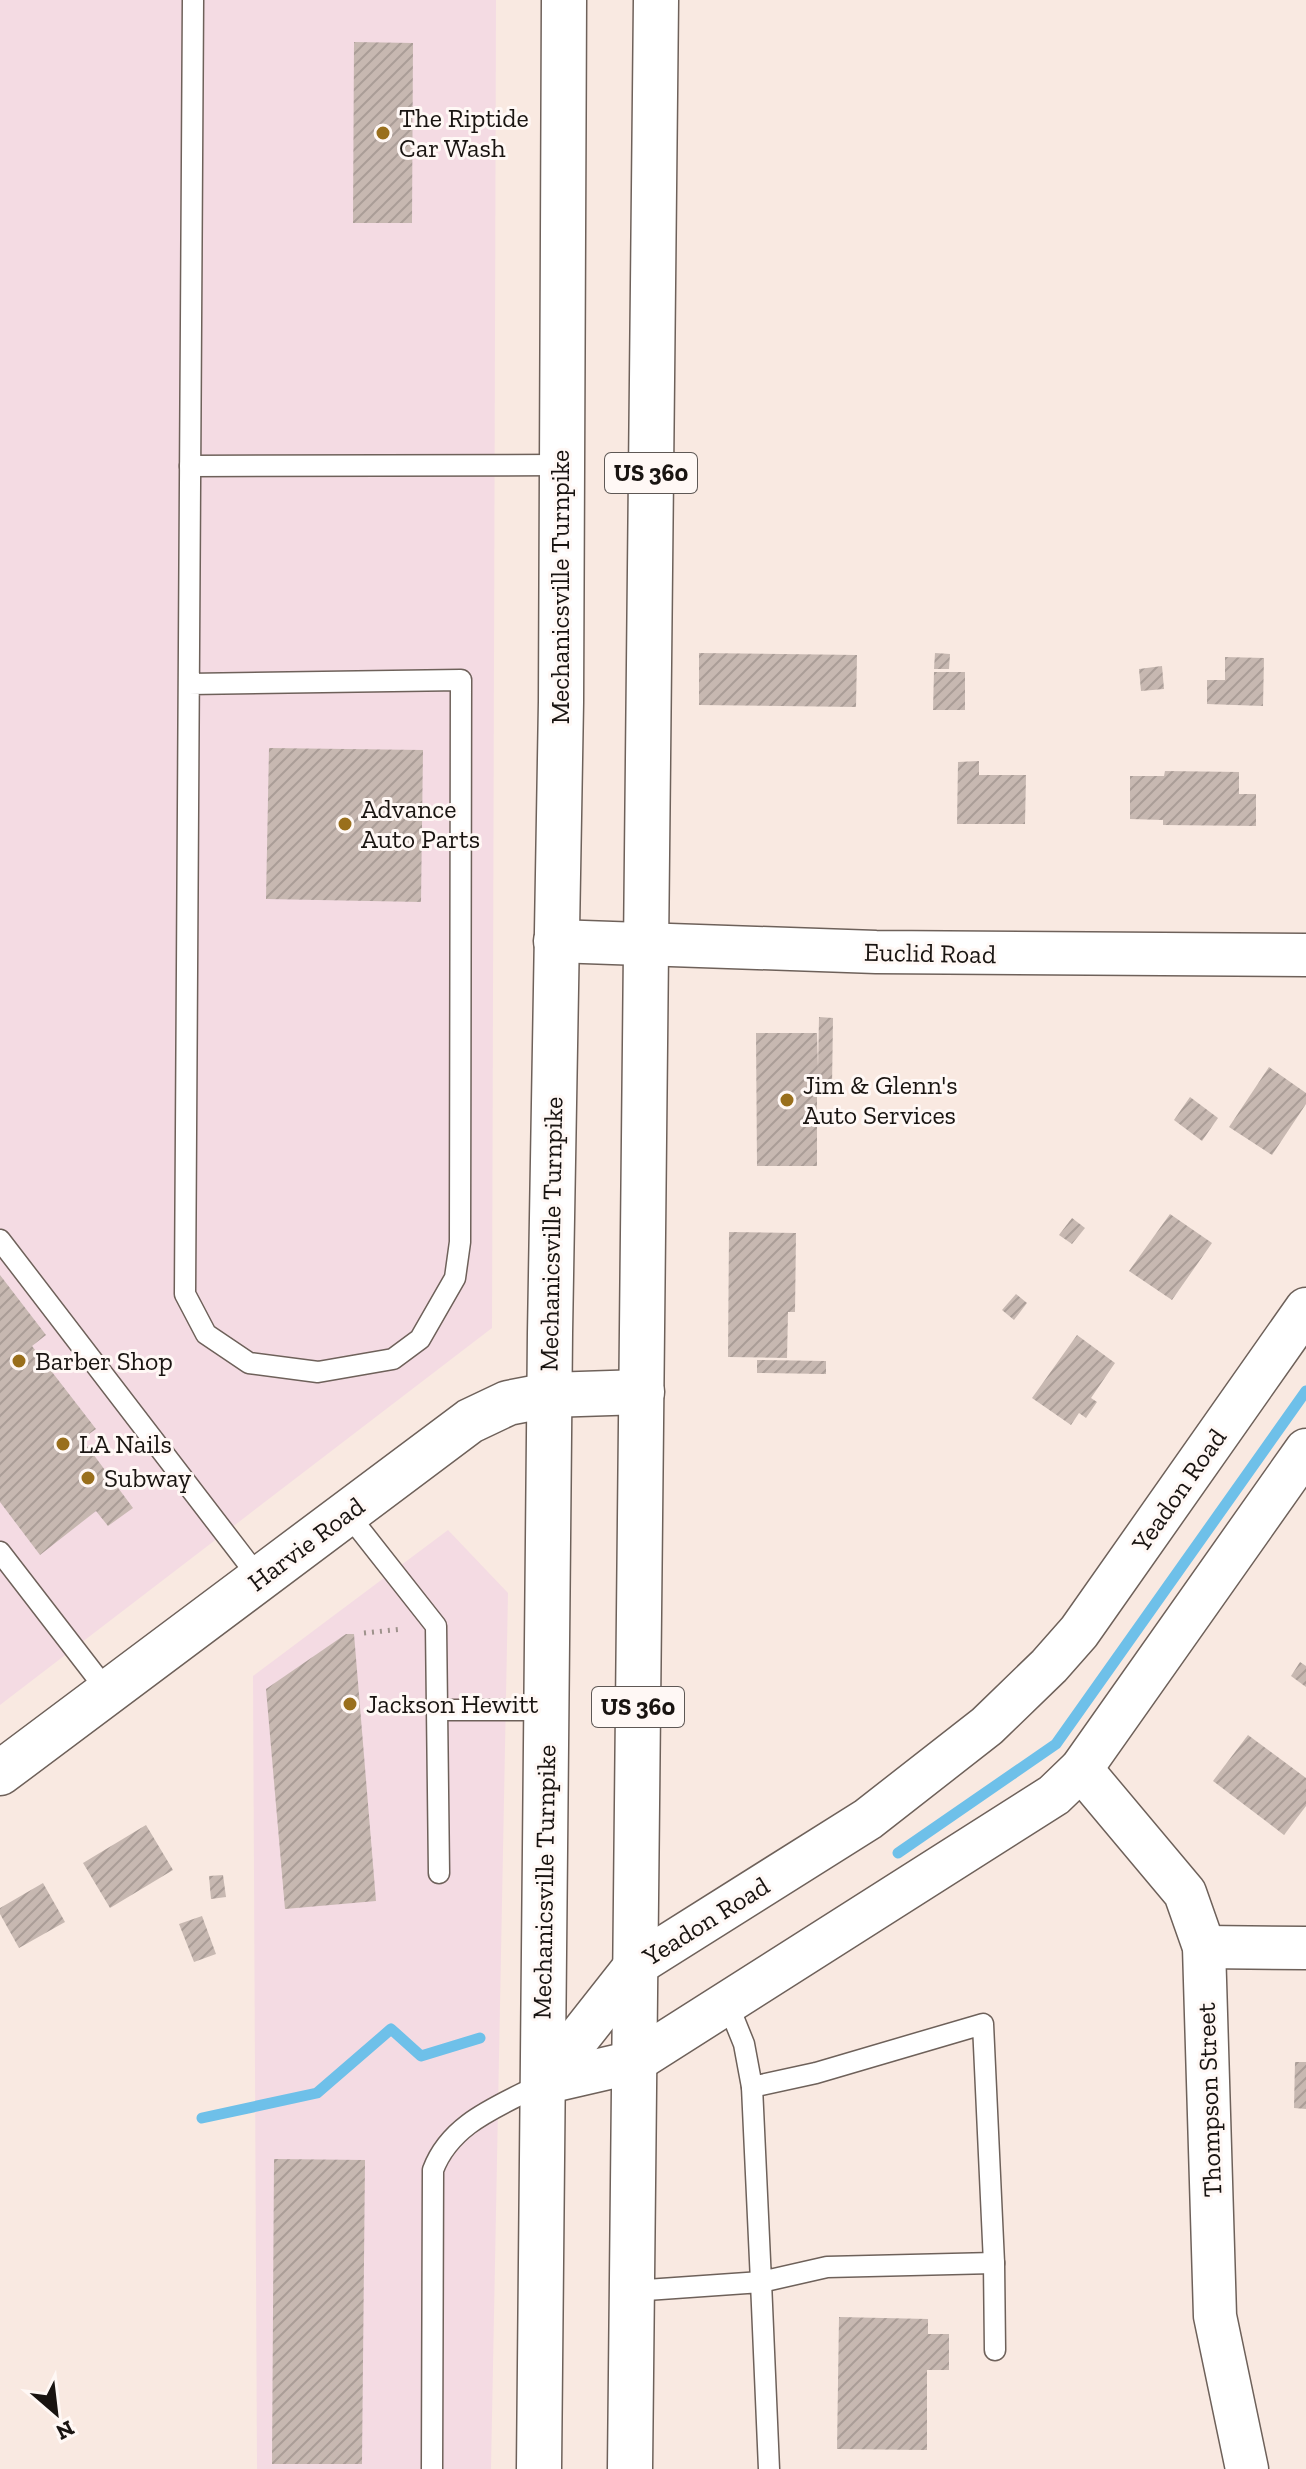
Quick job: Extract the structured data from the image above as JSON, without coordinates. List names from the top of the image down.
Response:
{
  "streets": {
    "main road": ["US 360", "Mechanicsville Turnpike", "Harvie Road"],
    "street": ["Euclid Road", "Yeadon Road", "Thompson Street"]
  },
  "crossings": [
    ["US 360", "Euclid Road"],
    ["US 360", "Yeadon Road"],
    ["US 360", "Harvie Road"],
    ["Mechanicsville Turnpike", "Euclid Road"],
    ["Mechanicsville Turnpike", "Yeadon Road"],
    ["Mechanicsville Turnpike", "Harvie Road"]
  ],
  "places": [
    "The Riptide Car Wash",
    "Advance Auto Parts",
    "Jim & Glenn's Auto Services",
    "Barber Shop",
    "LA Nails",
    "Subway",
    "Jackson Hewitt"
  ],
  "north": "bottom right"
}
